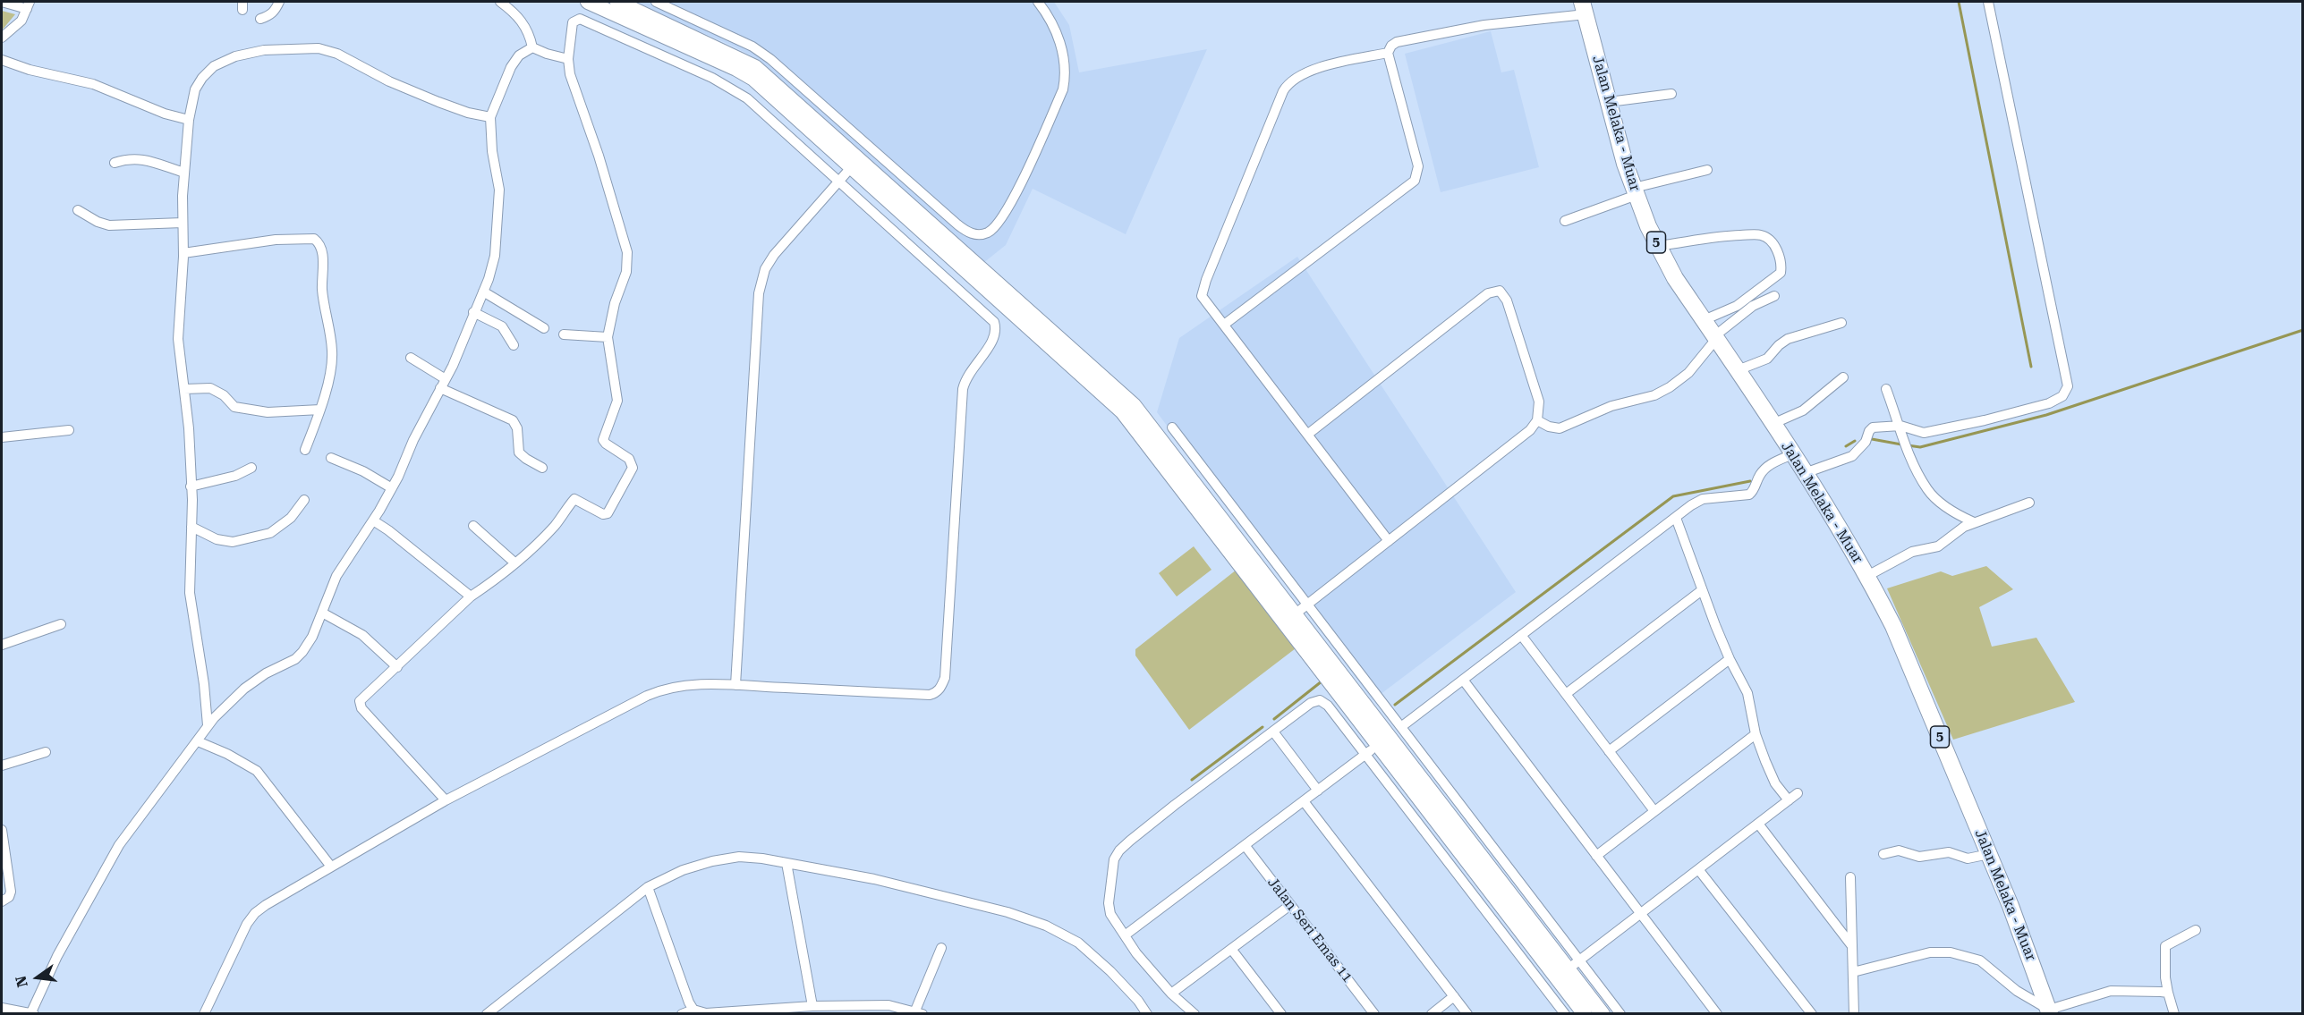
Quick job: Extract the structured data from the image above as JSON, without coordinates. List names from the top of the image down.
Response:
{
  "streets": {
    "main road": ["Jalan Melaka - Muar", "5"],
    "street": ["Jalan Seri Emas 11"]
  },
  "north": "left"
}
